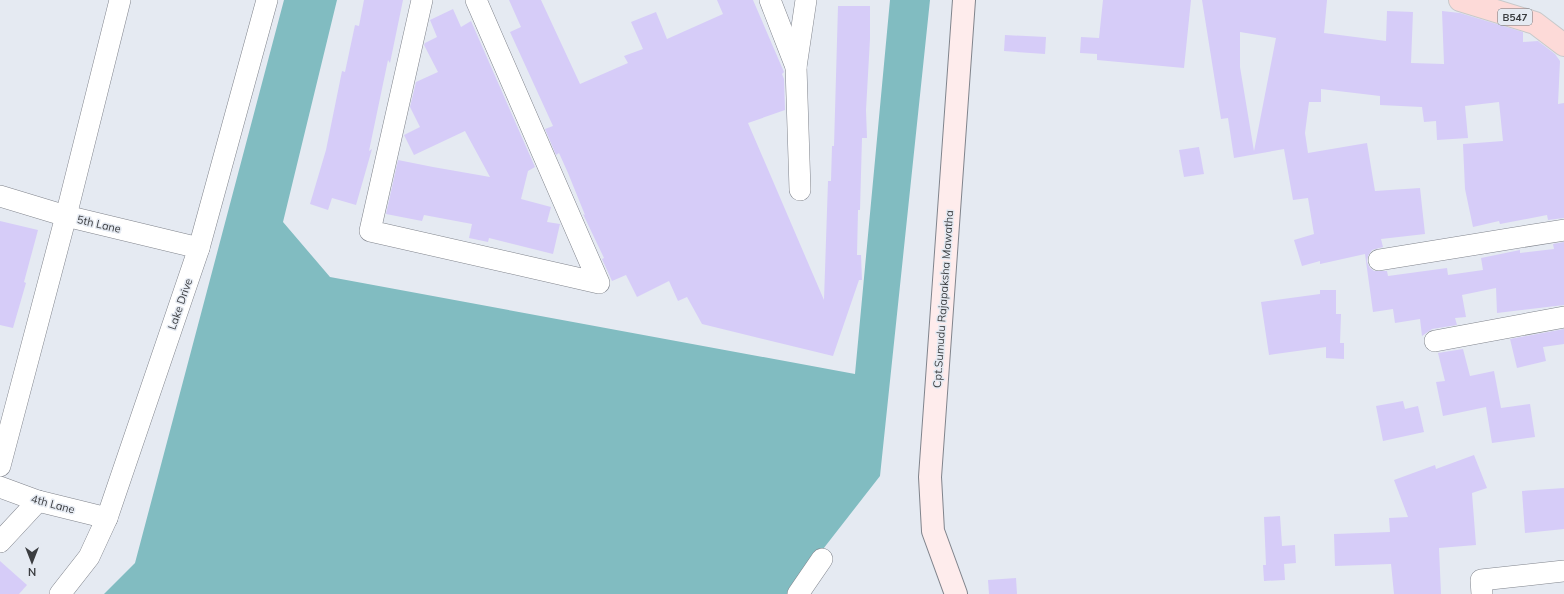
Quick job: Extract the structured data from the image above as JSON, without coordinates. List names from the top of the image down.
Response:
{
  "streets": {
    "main road": ["B547", "Cpt.Sumudu Rajapaksha Mawatha"],
    "street": ["5th Lane", "Lake Drive", "4th Lane"]
  },
  "crossings": [
    ["5th Lane", "Lake Drive"],
    ["Lake Drive", "4th Lane"]
  ],
  "north": "bottom"
}
